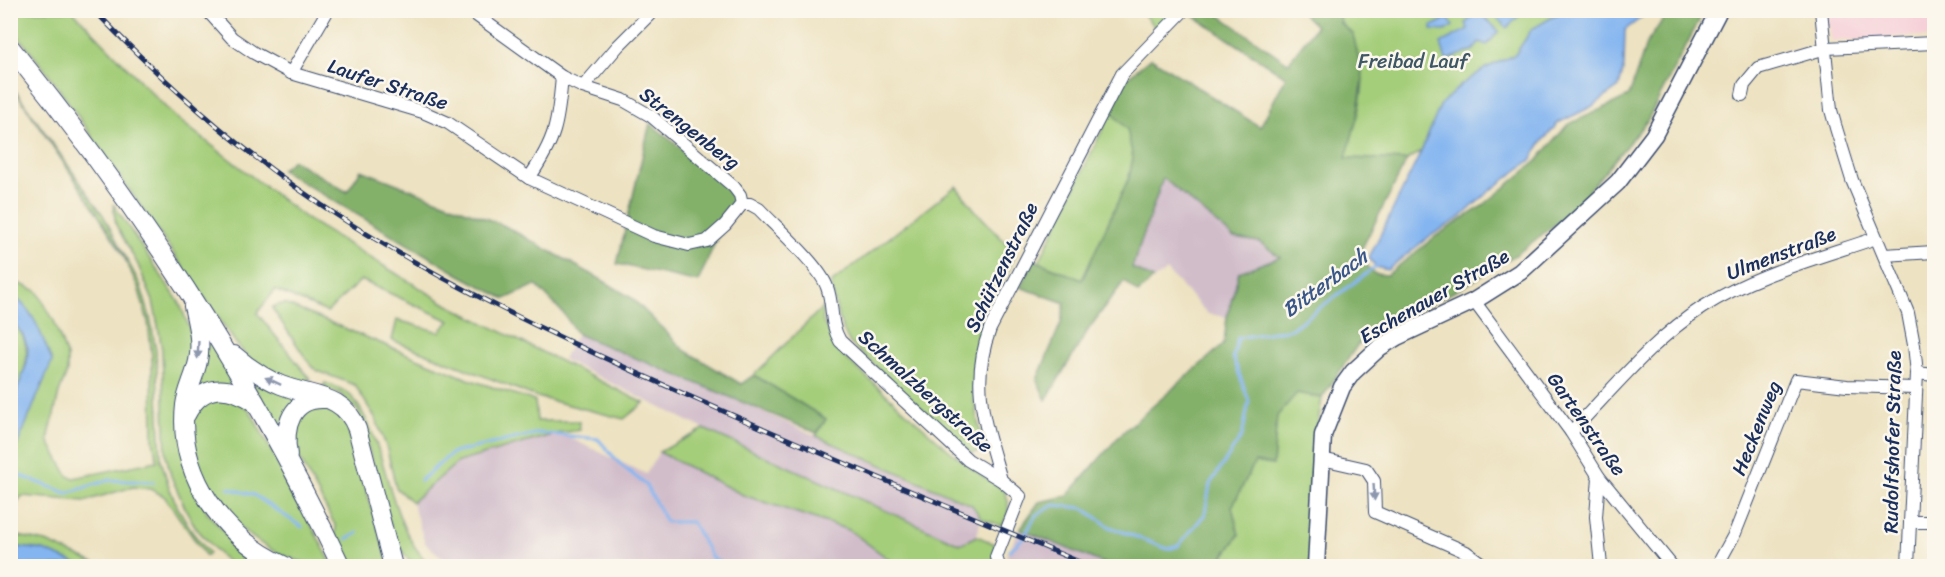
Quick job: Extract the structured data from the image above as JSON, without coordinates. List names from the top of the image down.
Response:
{
  "streets": {
    "main road": ["Eschenauer Straße"],
    "street": [
      "Laufer Straße",
      "Strengenberg",
      "Ulmenstraße",
      "Schützenstraße",
      "Schmalzbergstraße",
      "Gartenstraße",
      "Heckenweg",
      "Rudolfshofer Straße"
    ]
  },
  "crossings": [
    ["Laufer Straße", "Strengenberg"],
    ["Strengenberg", "Schmalzbergstraße"],
    ["Ulmenstraße", "Gartenstraße"],
    ["Ulmenstraße", "Rudolfshofer Straße"],
    ["Schützenstraße", "Schmalzbergstraße"],
    ["Eschenauer Straße", "Gartenstraße"],
    ["Heckenweg", "Rudolfshofer Straße"]
  ],
  "water": ["Bitterbach"],
  "parks": ["Freibad Lauf"]
}
